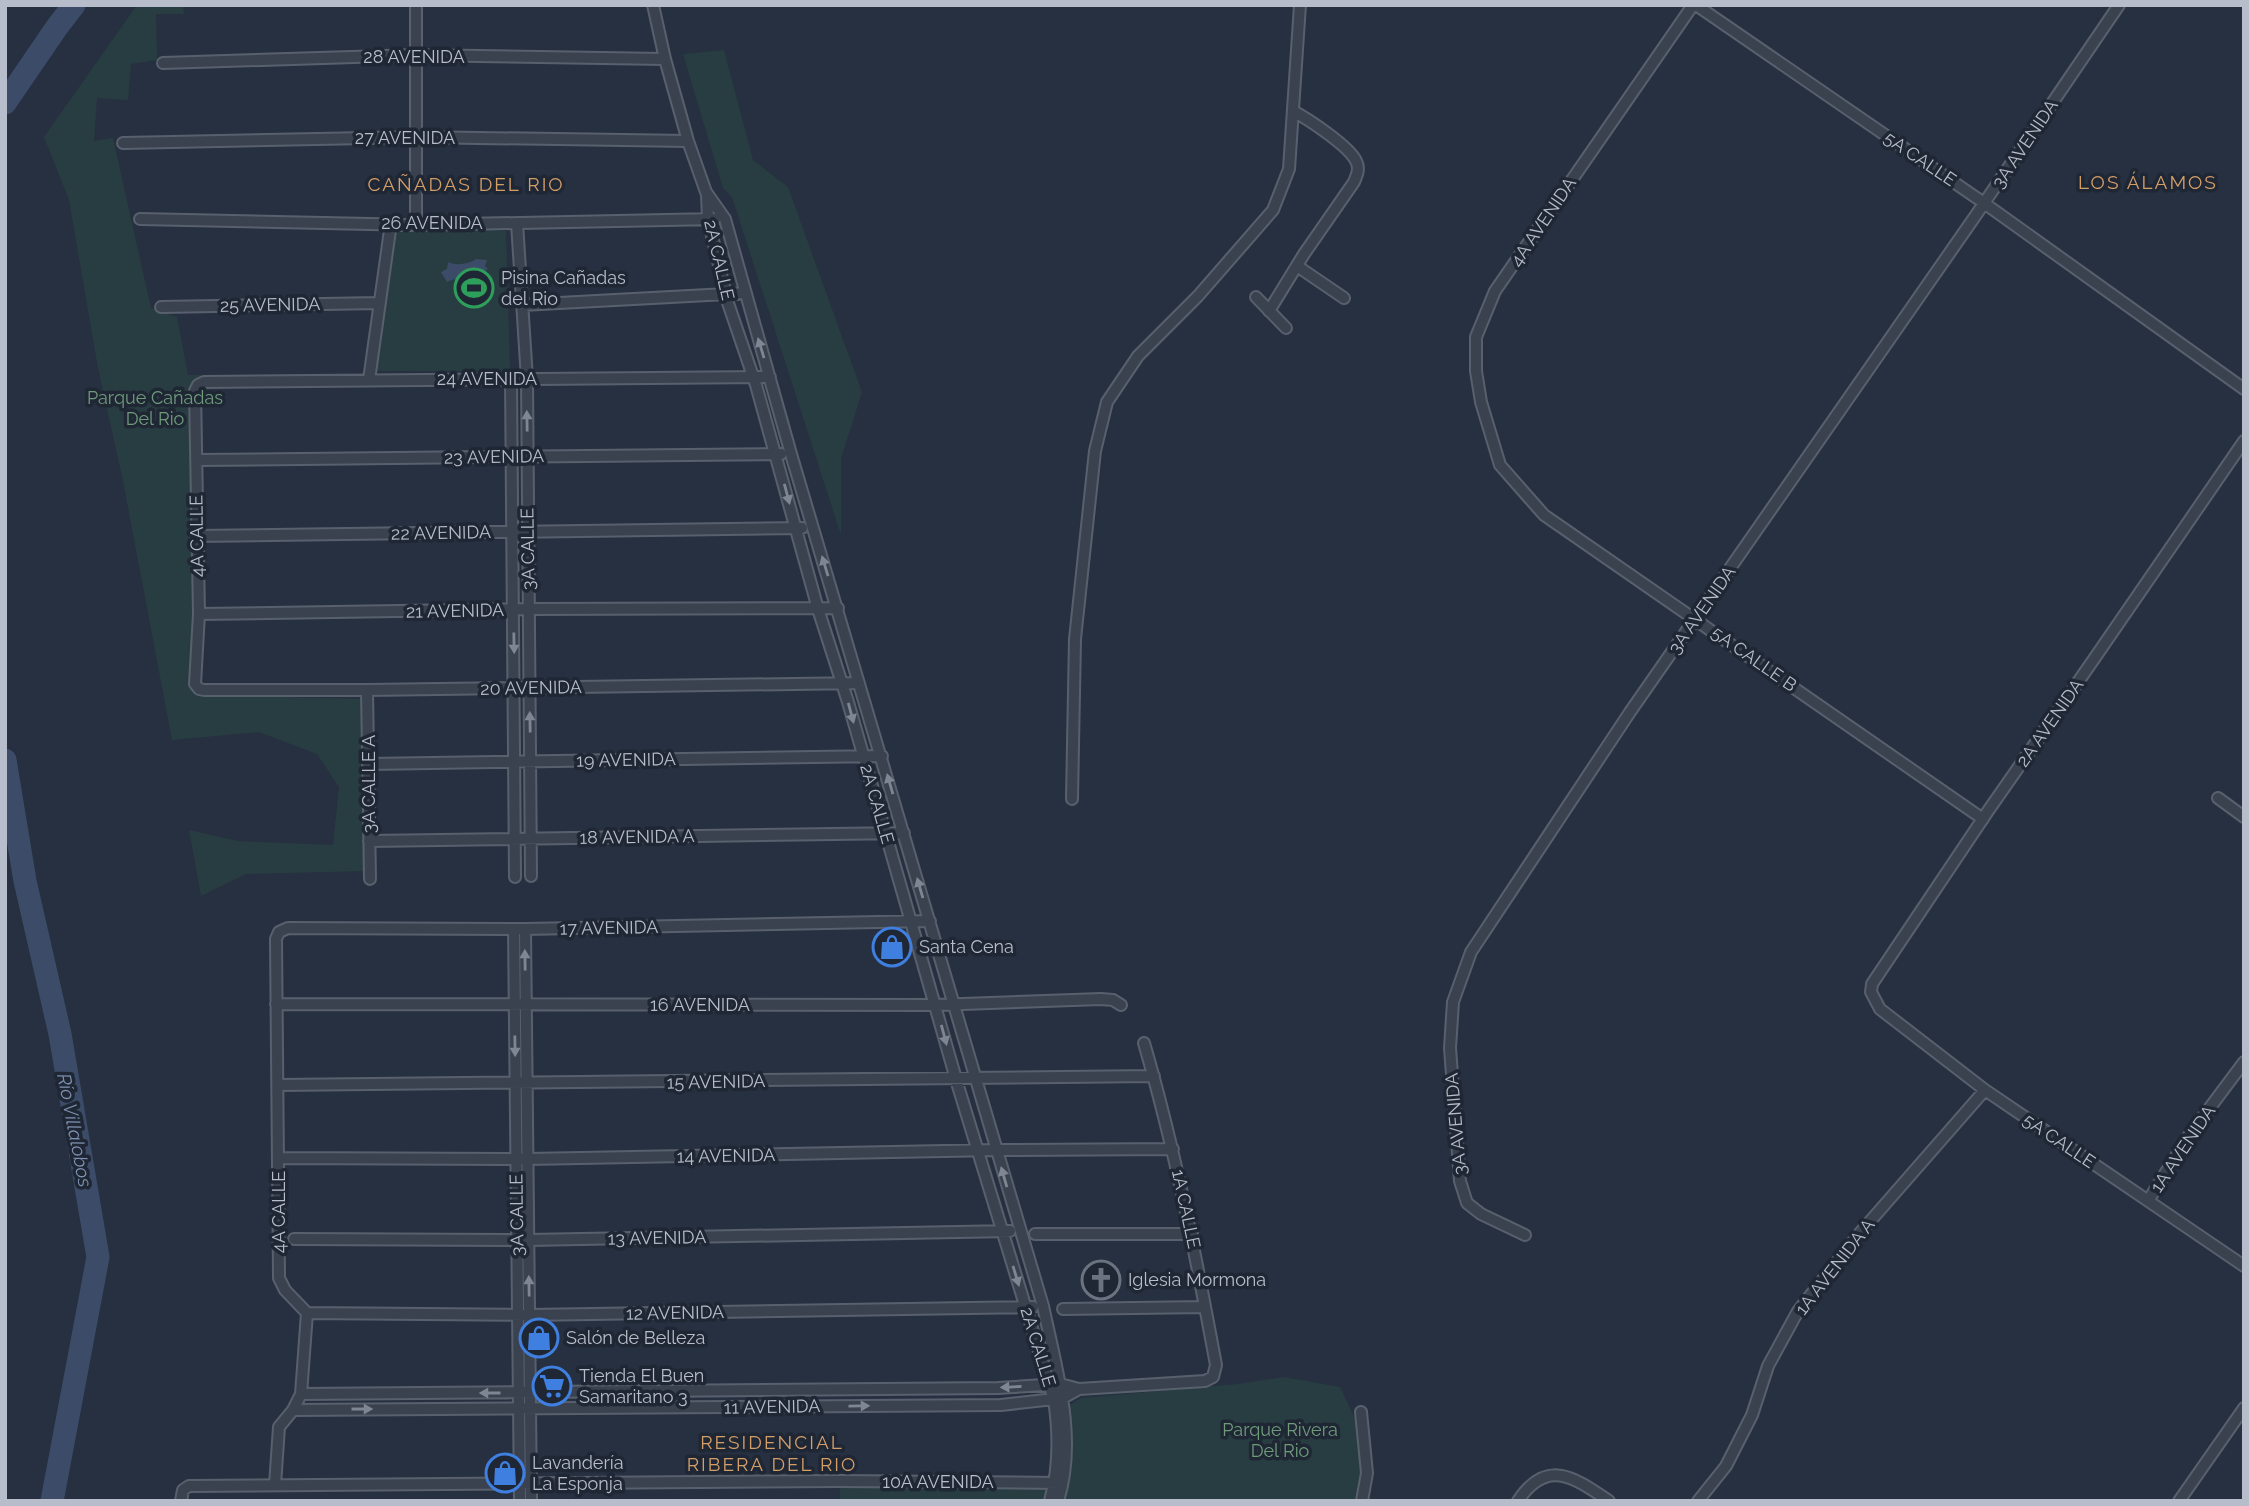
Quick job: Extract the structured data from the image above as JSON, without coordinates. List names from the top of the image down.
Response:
{
  "streets": {
    "street": [
      "28 AVENIDA",
      "27 AVENIDA",
      "3A AVENIDA",
      "5A CALLE",
      "4A AVENIDA",
      "26 AVENIDA",
      "2A CALLE",
      "25 AVENIDA",
      "24 AVENIDA",
      "23 AVENIDA",
      "22 AVENIDA",
      "4A CALLE",
      "3A CALLE",
      "21 AVENIDA",
      "5A CALLE B",
      "20 AVENIDA",
      "2A AVENIDA",
      "19 AVENIDA",
      "3A CALLE A",
      "18 AVENIDA A",
      "17 AVENIDA",
      "16 AVENIDA",
      "15 AVENIDA",
      "1A AVENIDA",
      "14 AVENIDA",
      "1A CALLE",
      "13 AVENIDA",
      "1A AVENIDA A",
      "12 AVENIDA",
      "11 AVENIDA",
      "10A AVENIDA"
    ]
  },
  "crossings": [
    ["28 AVENIDA", "2A CALLE"],
    ["27 AVENIDA", "2A CALLE"],
    ["3A AVENIDA", "5A CALLE"],
    ["3A AVENIDA", "5A CALLE B"],
    ["5A CALLE", "4A AVENIDA"],
    ["5A CALLE", "2A AVENIDA"],
    ["5A CALLE", "1A AVENIDA"],
    ["5A CALLE", "1A AVENIDA A"],
    ["4A AVENIDA", "5A CALLE B"],
    ["26 AVENIDA", "2A CALLE"],
    ["26 AVENIDA", "3A CALLE"],
    ["2A CALLE", "24 AVENIDA"],
    ["2A CALLE", "23 AVENIDA"],
    ["2A CALLE", "22 AVENIDA"],
    ["2A CALLE", "21 AVENIDA"],
    ["2A CALLE", "20 AVENIDA"],
    ["2A CALLE", "19 AVENIDA"],
    ["2A CALLE", "18 AVENIDA A"],
    ["2A CALLE", "17 AVENIDA"],
    ["2A CALLE", "16 AVENIDA"],
    ["2A CALLE", "15 AVENIDA"],
    ["2A CALLE", "14 AVENIDA"],
    ["2A CALLE", "13 AVENIDA"],
    ["2A CALLE", "12 AVENIDA"],
    ["2A CALLE", "11 AVENIDA"],
    ["24 AVENIDA", "4A CALLE"],
    ["24 AVENIDA", "3A CALLE"],
    ["23 AVENIDA", "4A CALLE"],
    ["23 AVENIDA", "3A CALLE"],
    ["22 AVENIDA", "4A CALLE"],
    ["22 AVENIDA", "3A CALLE"],
    ["4A CALLE", "21 AVENIDA"],
    ["4A CALLE", "20 AVENIDA"],
    ["4A CALLE", "17 AVENIDA"],
    ["4A CALLE", "16 AVENIDA"],
    ["4A CALLE", "15 AVENIDA"],
    ["4A CALLE", "14 AVENIDA"],
    ["4A CALLE", "12 AVENIDA"],
    ["3A CALLE", "21 AVENIDA"],
    ["3A CALLE", "20 AVENIDA"],
    ["3A CALLE", "19 AVENIDA"],
    ["3A CALLE", "18 AVENIDA A"],
    ["3A CALLE", "17 AVENIDA"],
    ["3A CALLE", "16 AVENIDA"],
    ["3A CALLE", "15 AVENIDA"],
    ["3A CALLE", "14 AVENIDA"],
    ["3A CALLE", "13 AVENIDA"],
    ["3A CALLE", "12 AVENIDA"],
    ["3A CALLE", "11 AVENIDA"],
    ["3A CALLE", "10A AVENIDA"],
    ["5A CALLE B", "2A AVENIDA"],
    ["20 AVENIDA", "3A CALLE A"],
    ["19 AVENIDA", "3A CALLE A"],
    ["3A CALLE A", "18 AVENIDA A"],
    ["15 AVENIDA", "1A CALLE"],
    ["14 AVENIDA", "1A CALLE"],
    ["1A CALLE", "11 AVENIDA"]
  ],
  "districts": ["LOS ÁLAMOS", "CAÑADAS DEL RIO", "RESIDENCIAL RIBERA DEL RIO"],
  "water": ["Río Villalobos"],
  "parks": ["Parque Cañadas Del Rio", "Parque Rivera Del Rio"],
  "places": {
    "sports": ["Pisina Cañadas del Rio"],
    "shop": ["Santa Cena", "Salón de Belleza", "Lavandería La Esponja"],
    "church": ["Iglesia Mormona"],
    "supermarket": ["Tienda El Buen Samaritano 3"]
  }
}
